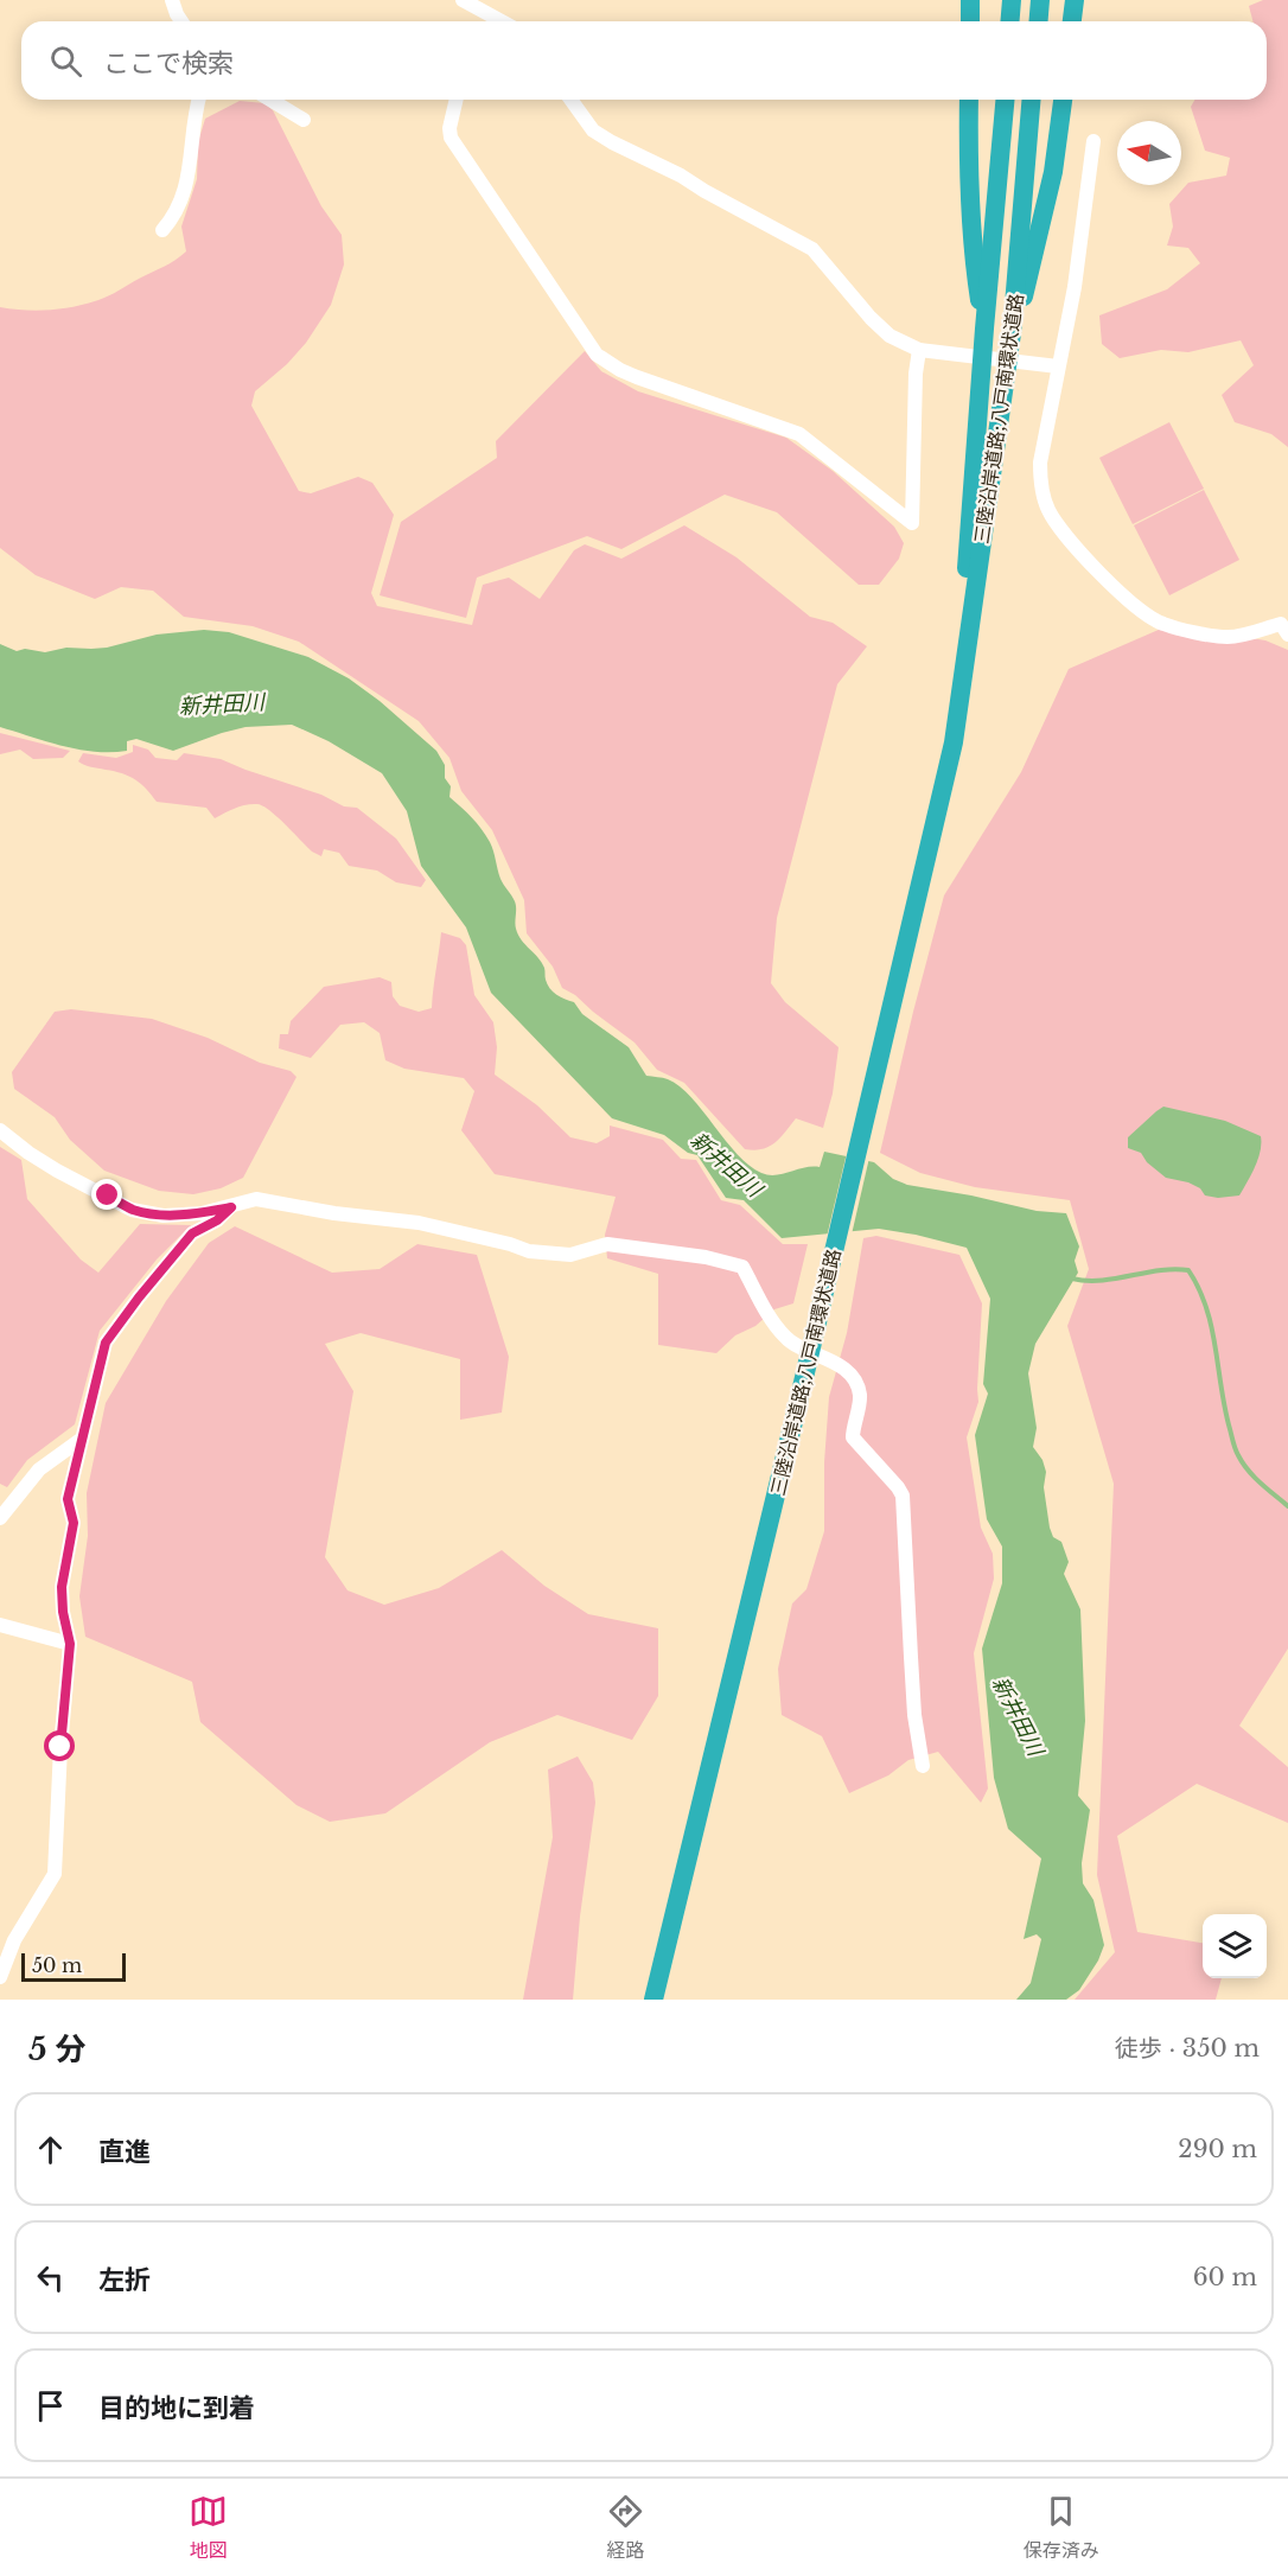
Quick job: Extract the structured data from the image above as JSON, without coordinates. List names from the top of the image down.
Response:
{
  "streets": {
    "highway": ["三陸沿岸道路;八戸南環状道路"]
  },
  "water": ["新井田川"],
  "scale_bar": "50 m",
  "north": "left",
  "page": {
    "search": "ここで検索",
    "scale": "50 m",
    "heading": ["5 分", "徒歩 · 350 m"],
    "list": [
      ["直進", "290 m"],
      ["左折", "60 m"],
      "目的地に到着"
    ],
    "nav": ["地図", "経路", "保存済み"]
  }
}
